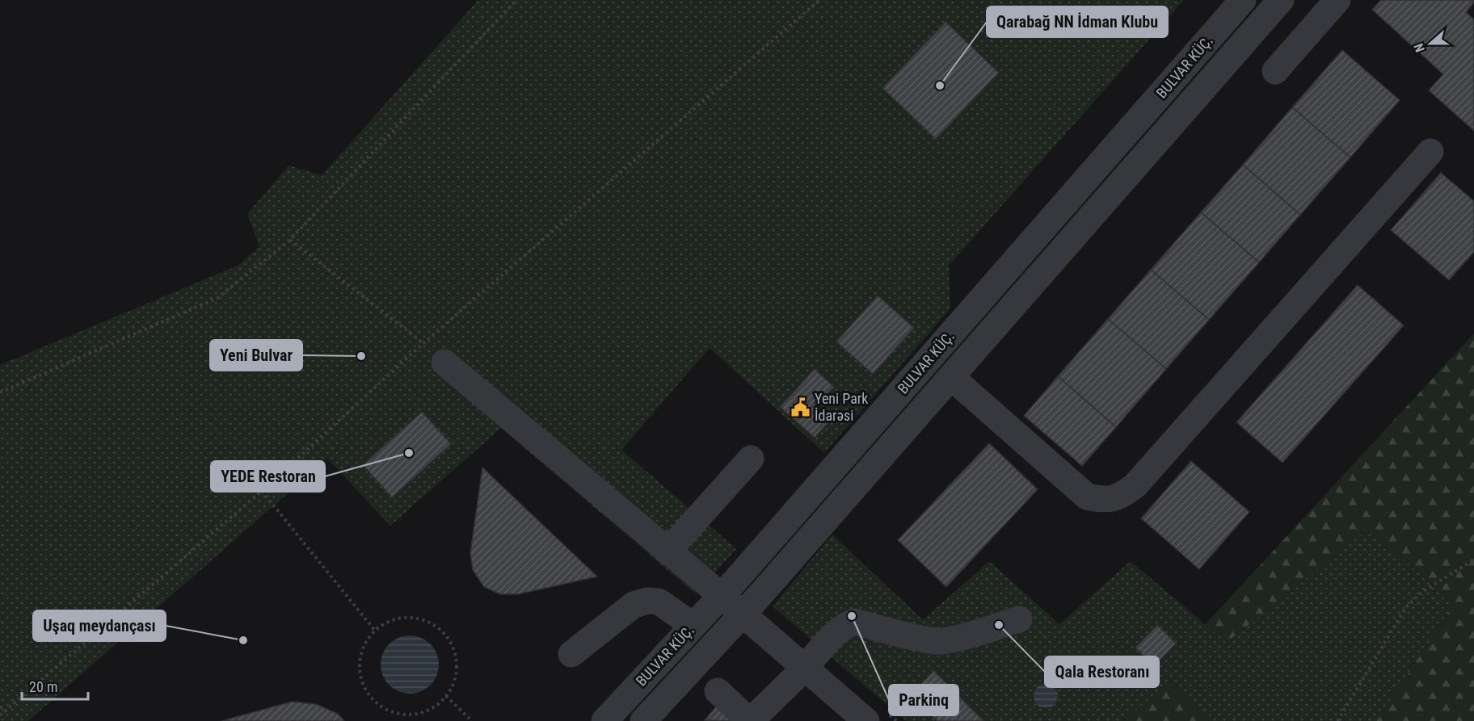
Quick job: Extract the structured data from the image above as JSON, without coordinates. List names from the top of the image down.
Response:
{
  "streets": {
    "street": ["BULVAR KÜÇ."]
  },
  "places": {
    "other": [
      "Qarabağ NN İdman Klubu",
      "Yeni Bulvar",
      "YEDE Restoran",
      "Parkinq",
      "Qala Restoranı",
      "Uşaq meydançası"
    ],
    "public building": ["Yeni Park İdarəsi"]
  },
  "scale_bar": "20 m",
  "north": "left"
}
